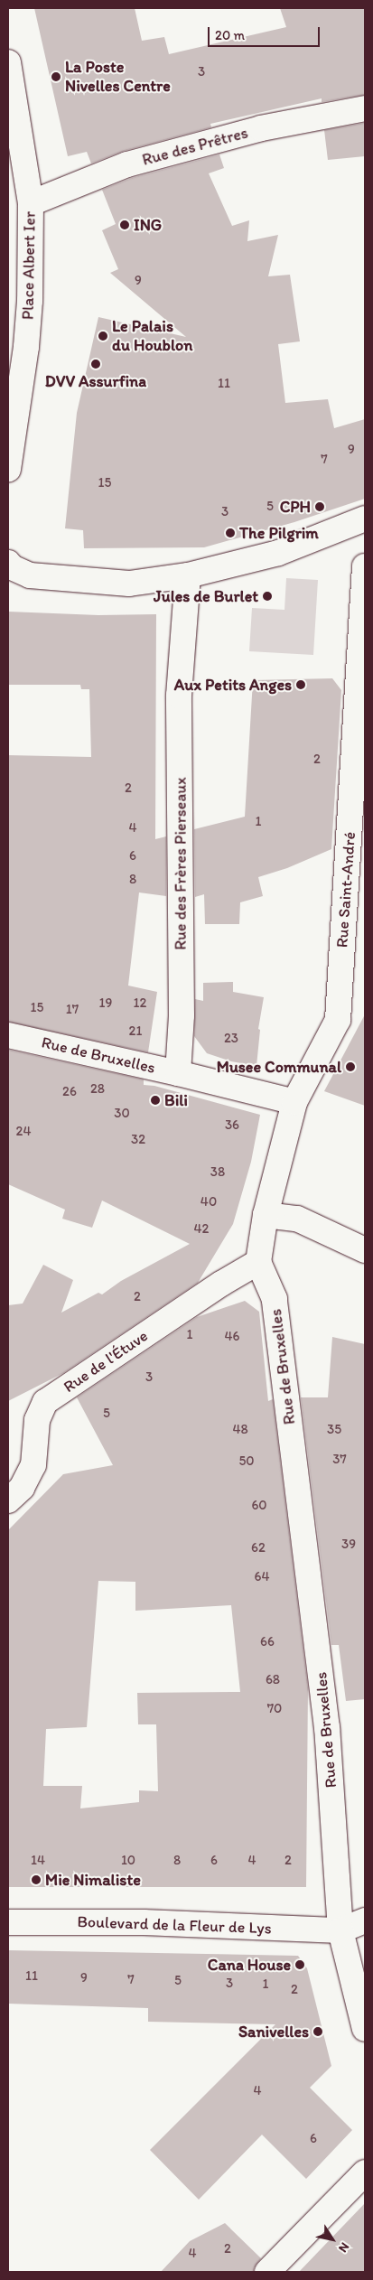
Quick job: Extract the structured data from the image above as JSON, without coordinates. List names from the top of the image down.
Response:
{
  "streets": {
    "street": [
      "Rue des Prêtres",
      "Place Albert Ier",
      "Rue des Frères Pierseaux",
      "Rue Saint-André",
      "Rue de Bruxelles",
      "Rue de l'Étuve",
      "Boulevard de la Fleur de Lys"
    ]
  },
  "crossings": [
    ["Rue des Prêtres", "Place Albert Ier"],
    ["Rue des Frères Pierseaux", "Rue de Bruxelles"],
    ["Rue Saint-André", "Rue de Bruxelles"],
    ["Rue de Bruxelles", "Rue de l'Étuve"],
    ["Rue de Bruxelles", "Boulevard de la Fleur de Lys"]
  ],
  "places": [
    "La Poste Nivelles Centre",
    "ING",
    "Le Palais du Houblon",
    "DVV Assurfina",
    "CPH",
    "The Pilgrim",
    "Jules de Burlet",
    "Aux Petits Anges",
    "Musee Communal",
    "Bili",
    "Mie Nimaliste",
    "Cana House",
    "Sanivelles"
  ],
  "house_numbers": [
    "3",
    "9",
    "11",
    "9",
    "7",
    "15",
    "5",
    "3",
    "2",
    "2",
    "1",
    "4",
    "6",
    "8",
    "19",
    "12",
    "15",
    "17",
    "21",
    "23",
    "28",
    "26",
    "30",
    "36",
    "24",
    "32",
    "38",
    "40",
    "42",
    "2",
    "1",
    "46",
    "3",
    "5",
    "48",
    "35",
    "37",
    "50",
    "60",
    "39",
    "62",
    "64",
    "66",
    "68",
    "70",
    "14",
    "10",
    "8",
    "6",
    "4",
    "2",
    "11",
    "9",
    "7",
    "5",
    "3",
    "1",
    "2",
    "4",
    "6",
    "2",
    "4"
  ],
  "scale_bar": "20 m",
  "north": "bottom right"
}
